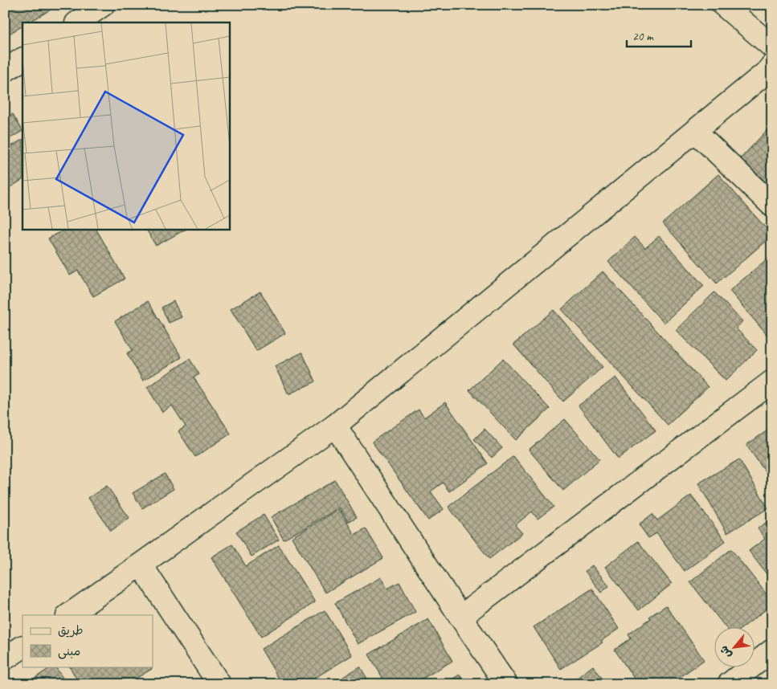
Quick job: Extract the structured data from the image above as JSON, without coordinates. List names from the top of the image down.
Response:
{
  "legend": ["طريق", "مبنى"],
  "scale_bar": "20 m",
  "north": "bottom left"
}
